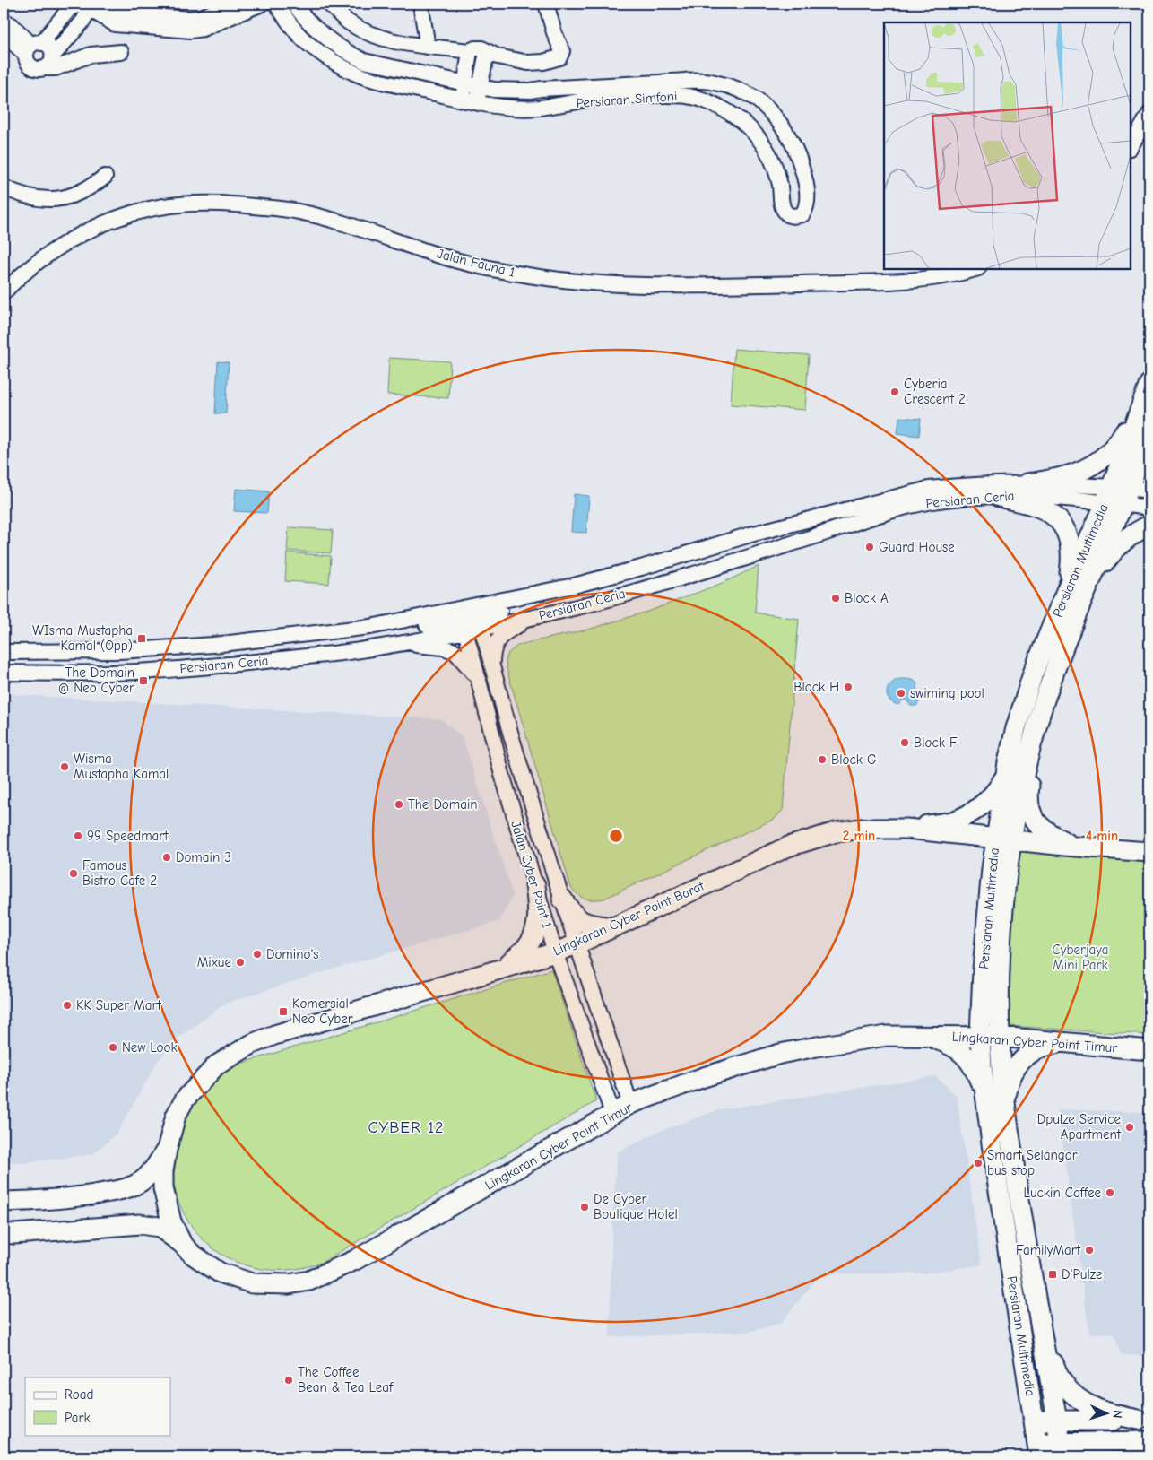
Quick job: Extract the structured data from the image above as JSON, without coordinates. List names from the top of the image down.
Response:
{
  "streets": {
    "main road": ["Persiaran Multimedia", "Lingkaran Cyber Point Barat", "Lingkaran Cyber Point Timur"],
    "street": [
      "Persiaran Simfoni",
      "Jalan Fauna 1",
      "Persiaran Ceria",
      "Jalan Cyber Point 1"
    ]
  },
  "crossings": [
    ["Persiaran Ceria", "Persiaran Multimedia"],
    ["Persiaran Ceria", "Jalan Cyber Point 1"],
    ["Persiaran Multimedia", "Lingkaran Cyber Point Barat"],
    ["Persiaran Multimedia", "Lingkaran Cyber Point Timur"],
    ["Jalan Cyber Point 1", "Lingkaran Cyber Point Barat"],
    ["Jalan Cyber Point 1", "Lingkaran Cyber Point Timur"]
  ],
  "districts": ["CYBER 12"],
  "parks": ["Cyberjaya Mini Park"],
  "places": {
    "other": [
      "Cyberia Crescent 2",
      "Guard House",
      "Block A",
      "Block H",
      "swiming pool",
      "Block F",
      "Block G",
      "Wisma Mustapha Kamal",
      "The Domain",
      "99 Speedmart",
      "Domain 3",
      "Famous Bistro Cafe 2",
      "Domino's",
      "Mixue",
      "KK Super Mart",
      "New Look",
      "Dpulze Service Apartment",
      "Smart Selangor bus stop",
      "Luckin Coffee",
      "De Cyber Boutique Hotel",
      "FamilyMart",
      "The Coffee Bean & Tea Leaf"
    ],
    "transit": [
      "WIsma Mustapha Kamal (Opp)",
      "The Domain @ Neo Cyber",
      "Komersial Neo Cyber",
      "D'Pulze"
    ]
  },
  "legend": ["Road", "Park"],
  "north": "right",
  "rings": ["2 min", "4 min"]
}
